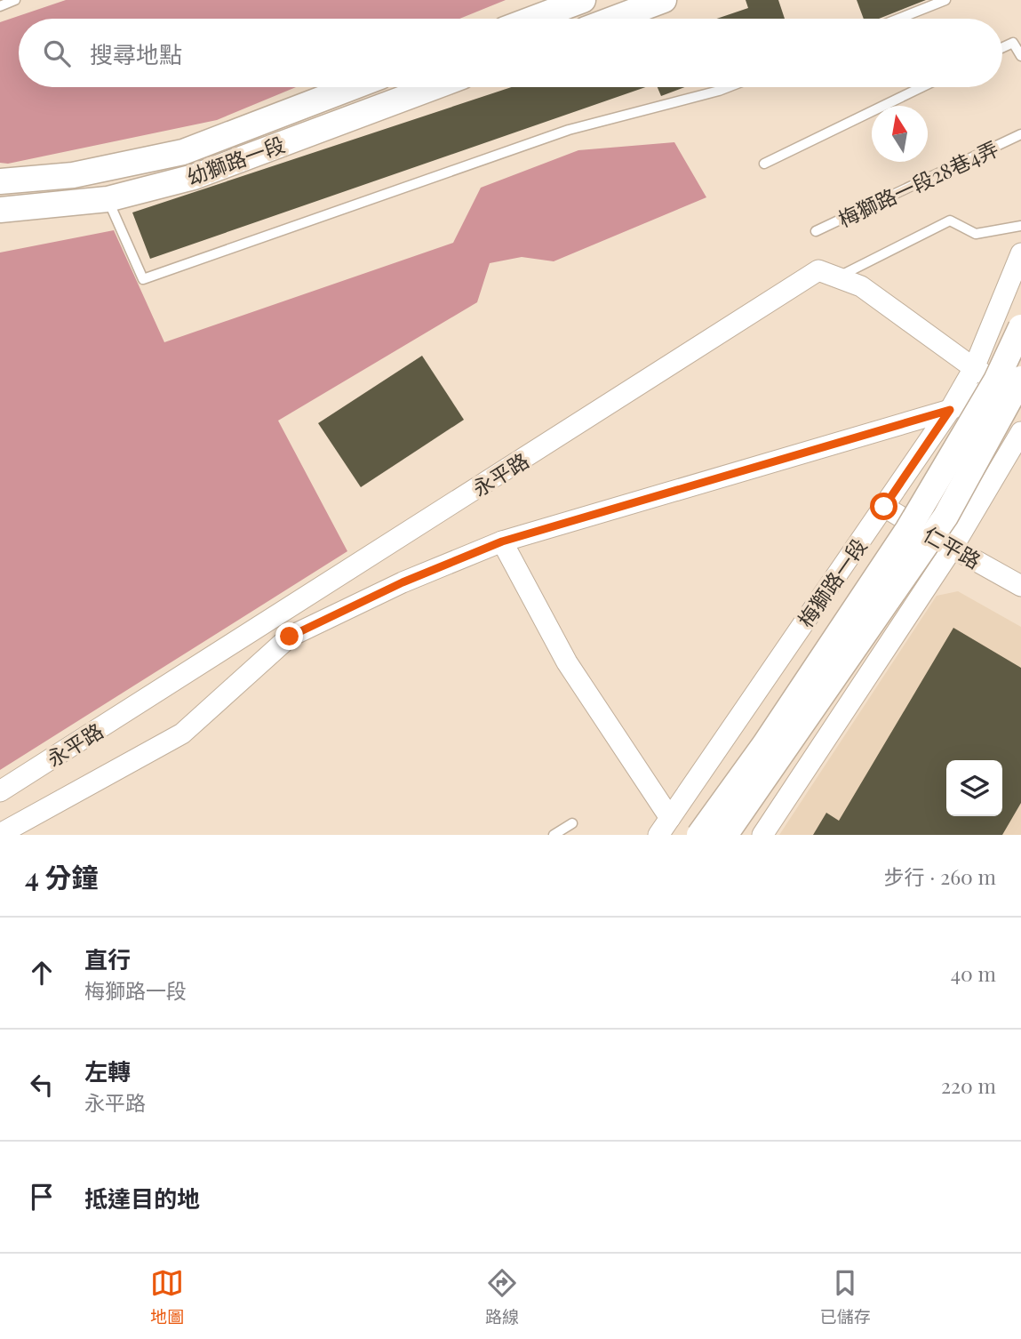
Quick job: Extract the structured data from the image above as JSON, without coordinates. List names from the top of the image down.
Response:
{
  "streets": {
    "street": [
      "幼獅路一段",
      "永平路",
      "仁平路",
      "梅獅路一段"
    ],
    "lane": ["梅獅路一段28巷4弄"]
  },
  "crossings": [
    ["永平路", "梅獅路一段"],
    ["仁平路", "梅獅路一段"]
  ],
  "north": "top",
  "page": {
    "search": "搜尋地點",
    "heading": ["4 分鐘", "步行 · 260 m"],
    "list": [
      ["直行", "梅獅路一段", "40 m"],
      ["左轉", "永平路", "220 m"],
      "抵達目的地"
    ],
    "nav": ["地圖", "路線", "已儲存"]
  }
}
